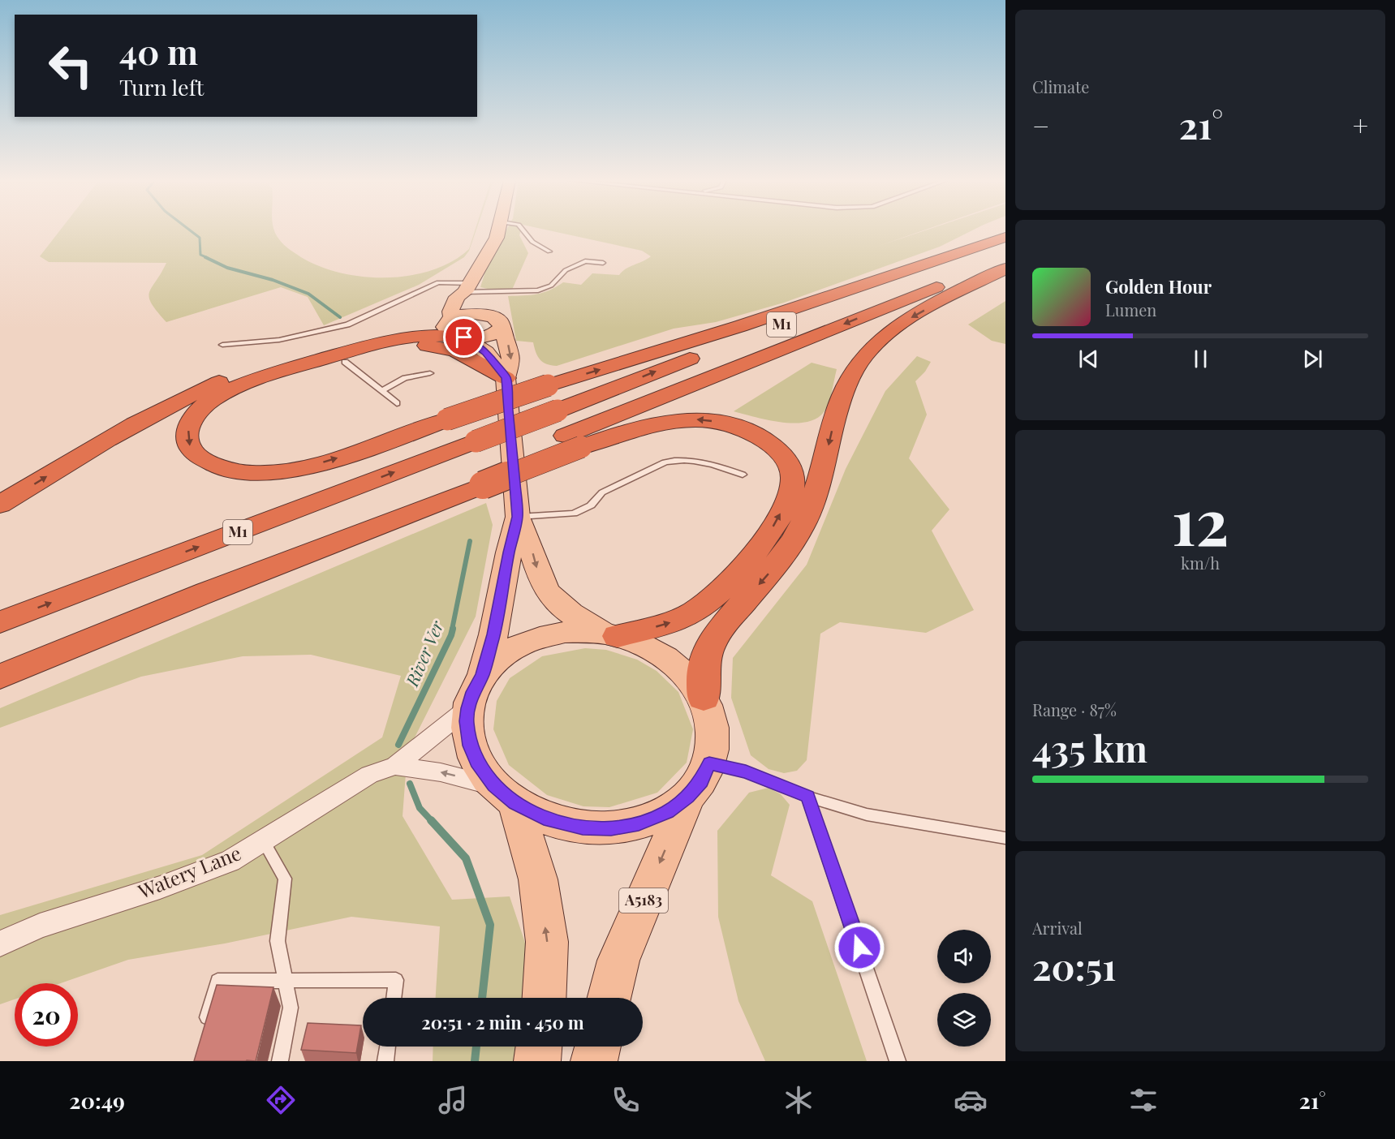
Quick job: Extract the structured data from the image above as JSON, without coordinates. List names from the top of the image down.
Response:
{
  "streets": {
    "highway": ["M1"],
    "main road": ["A5183"],
    "street": ["Watery Lane"]
  },
  "water": ["River Ver"],
  "page": {
    "tile": [
      "Climate",
      ["12", "km/h"],
      ["Range · 87%", "435 km"],
      ["Arrival", "20:51"]
    ],
    "turn": ["40 m", "Turn left"],
    "heat": ["−", "21°", "+"],
    "song": ["Golden Hour", "Lumen"],
    "limit": "20",
    "trip": "20:51 · 2 min · 450 m",
    "tabs": ["20:49", "21°"]
  }
}
